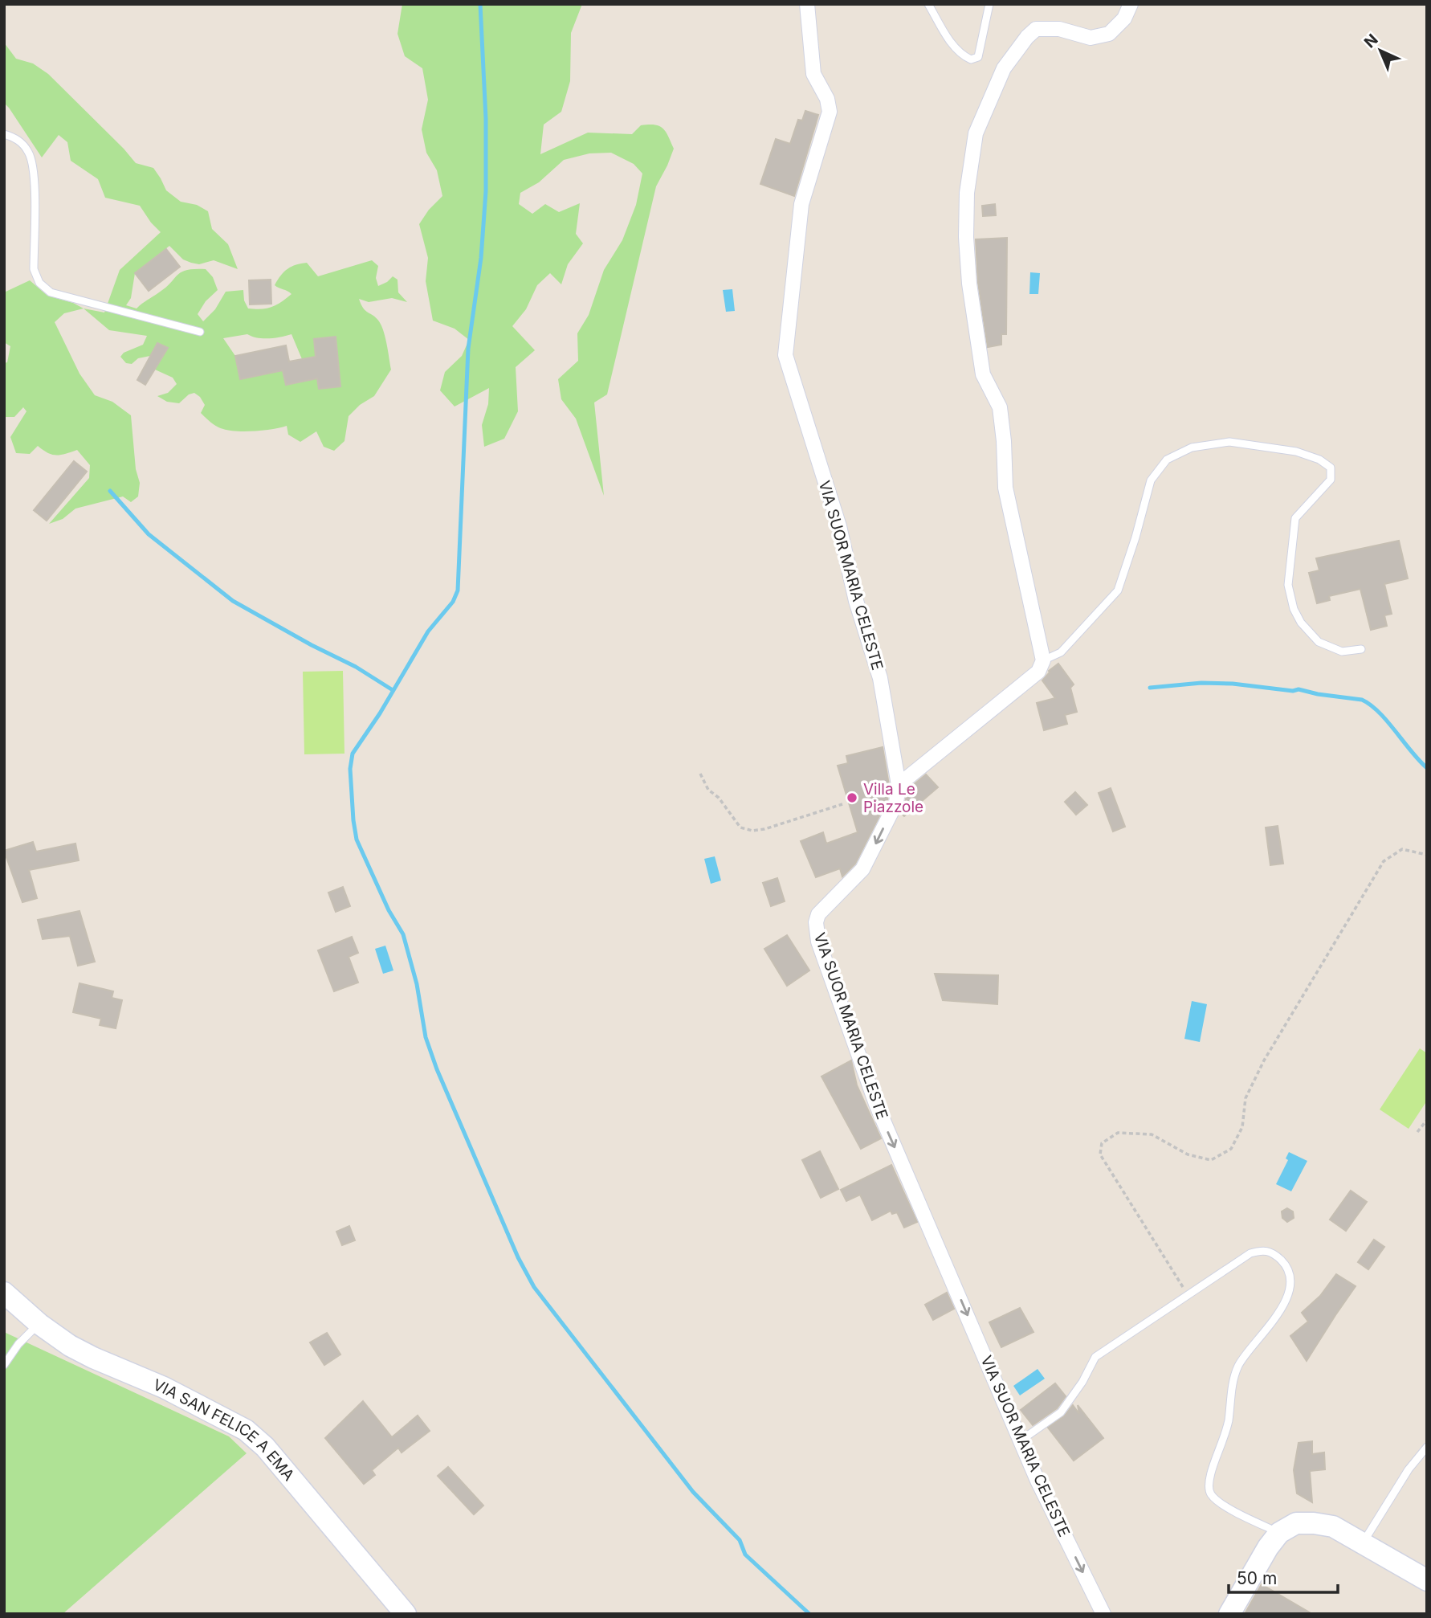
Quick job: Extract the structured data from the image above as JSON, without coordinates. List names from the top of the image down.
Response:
{
  "streets": {
    "street": ["VIA SUOR MARIA CELESTE", "VIA SAN FELICE A EMA"]
  },
  "one_way": ["VIA SUOR MARIA CELESTE"],
  "places": ["Villa Le Piazzole"],
  "scale_bar": "50 m",
  "north": "top left"
}
